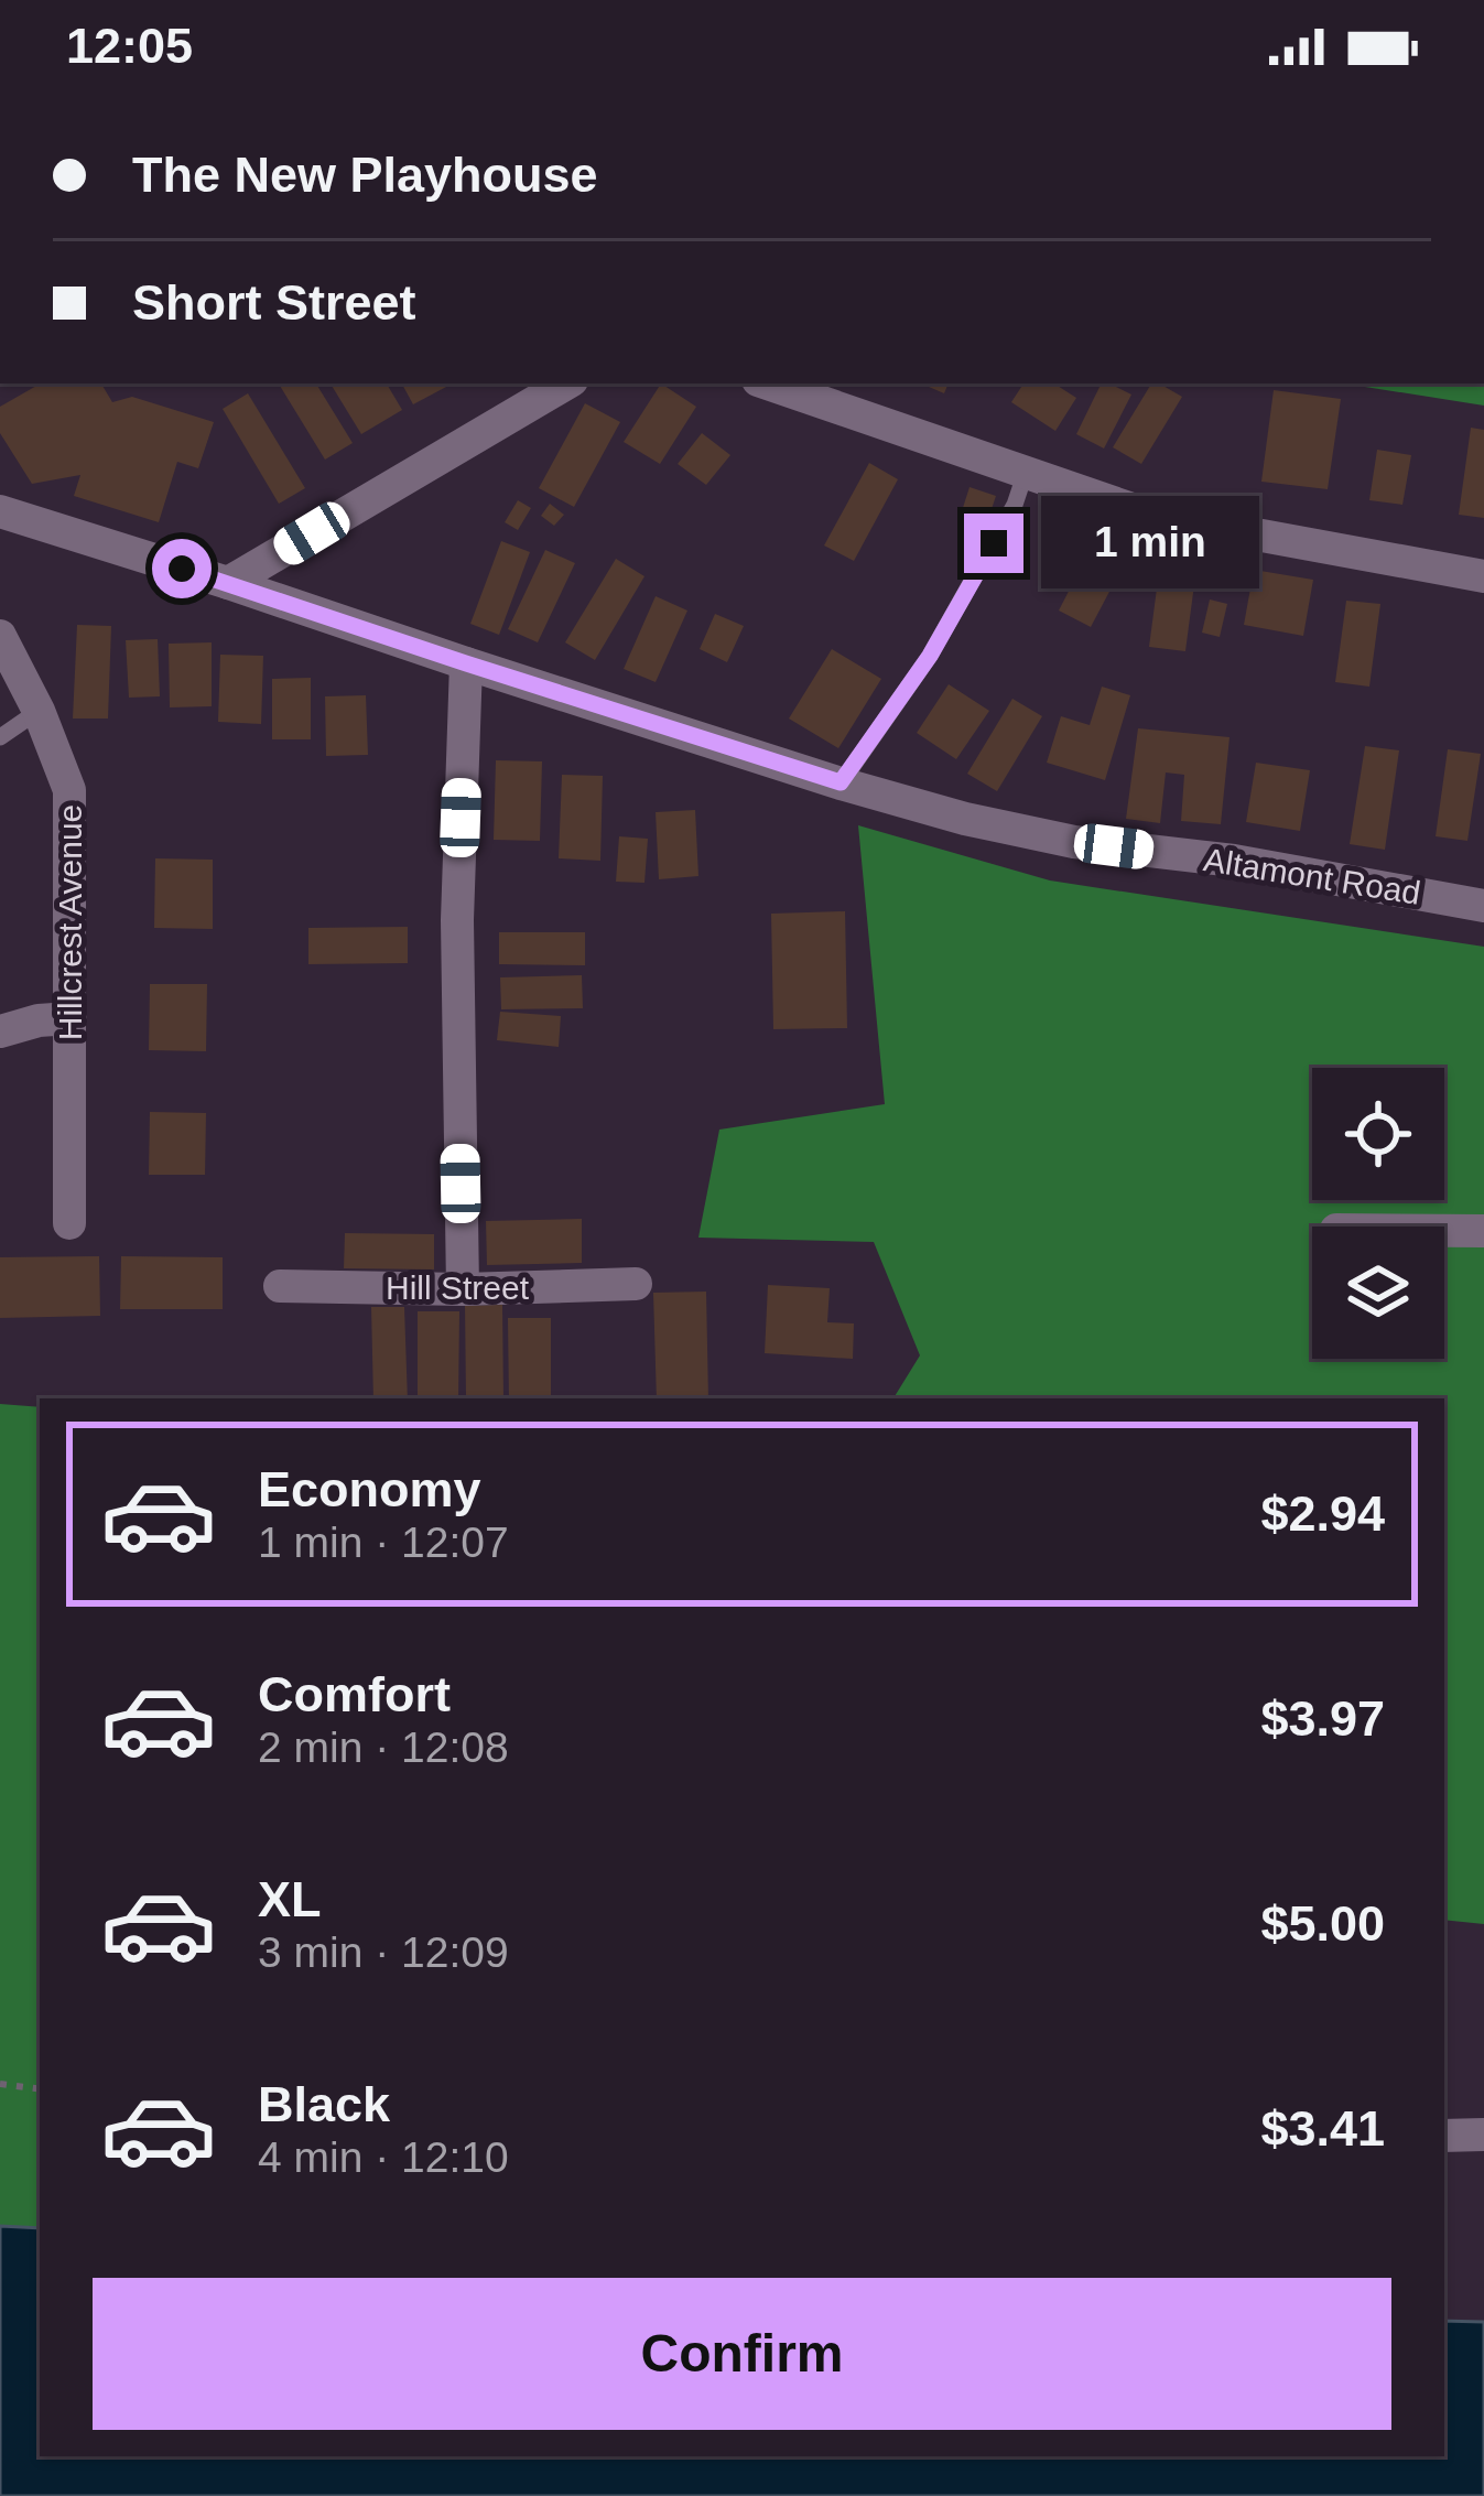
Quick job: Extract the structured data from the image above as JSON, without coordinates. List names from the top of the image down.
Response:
{
  "streets": {
    "street": ["Altamont Road", "Hillcrest Avenue", "Hill Street"]
  },
  "page": {
    "status": "12:05",
    "banner": ["The New Playhouse", "Short Street"],
    "bubble": "1 min",
    "list": [
      {
        "name": "Economy",
        "note": "1 min · 12:07",
        "value": "$2.94"
      },
      {
        "name": "Comfort",
        "note": "2 min · 12:08",
        "value": "$3.97"
      },
      {
        "name": "XL",
        "note": "3 min · 12:09",
        "value": "$5.00"
      },
      {
        "name": "Black",
        "note": "4 min · 12:10",
        "value": "$3.41"
      }
    ],
    "buttons": "Confirm"
  }
}
